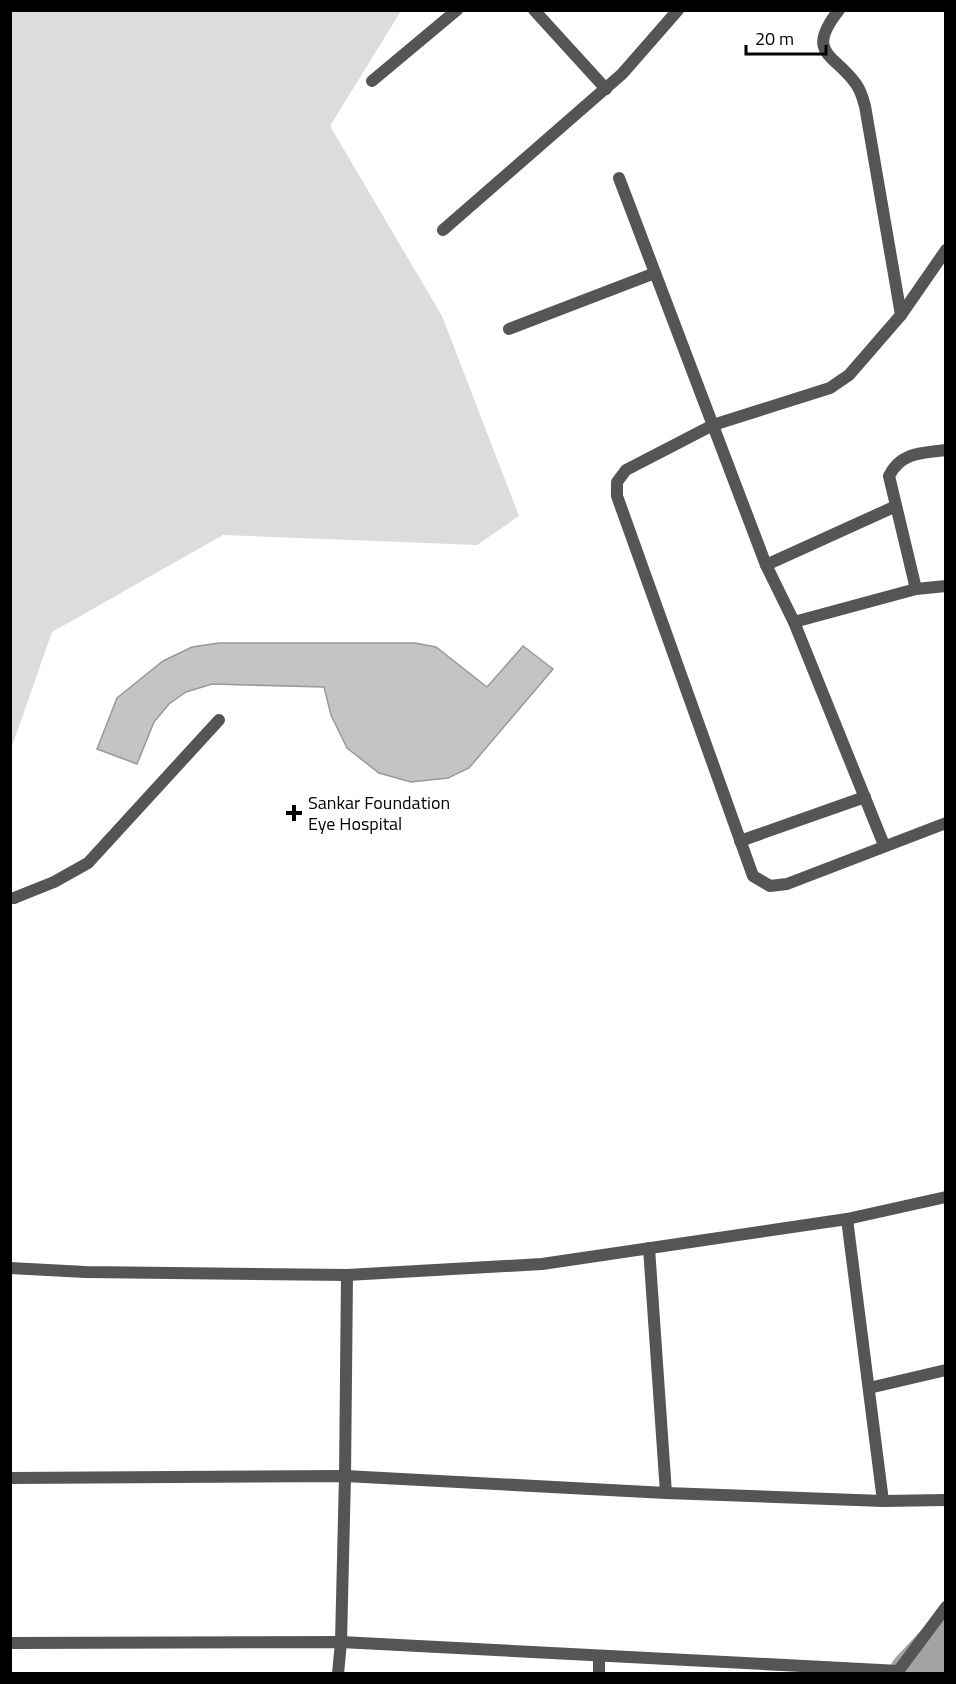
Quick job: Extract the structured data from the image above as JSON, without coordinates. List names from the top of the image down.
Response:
{
  "places": {
    "health": ["Sankar Foundation Eye Hospital"]
  },
  "scale_bar": "20 m"
}
